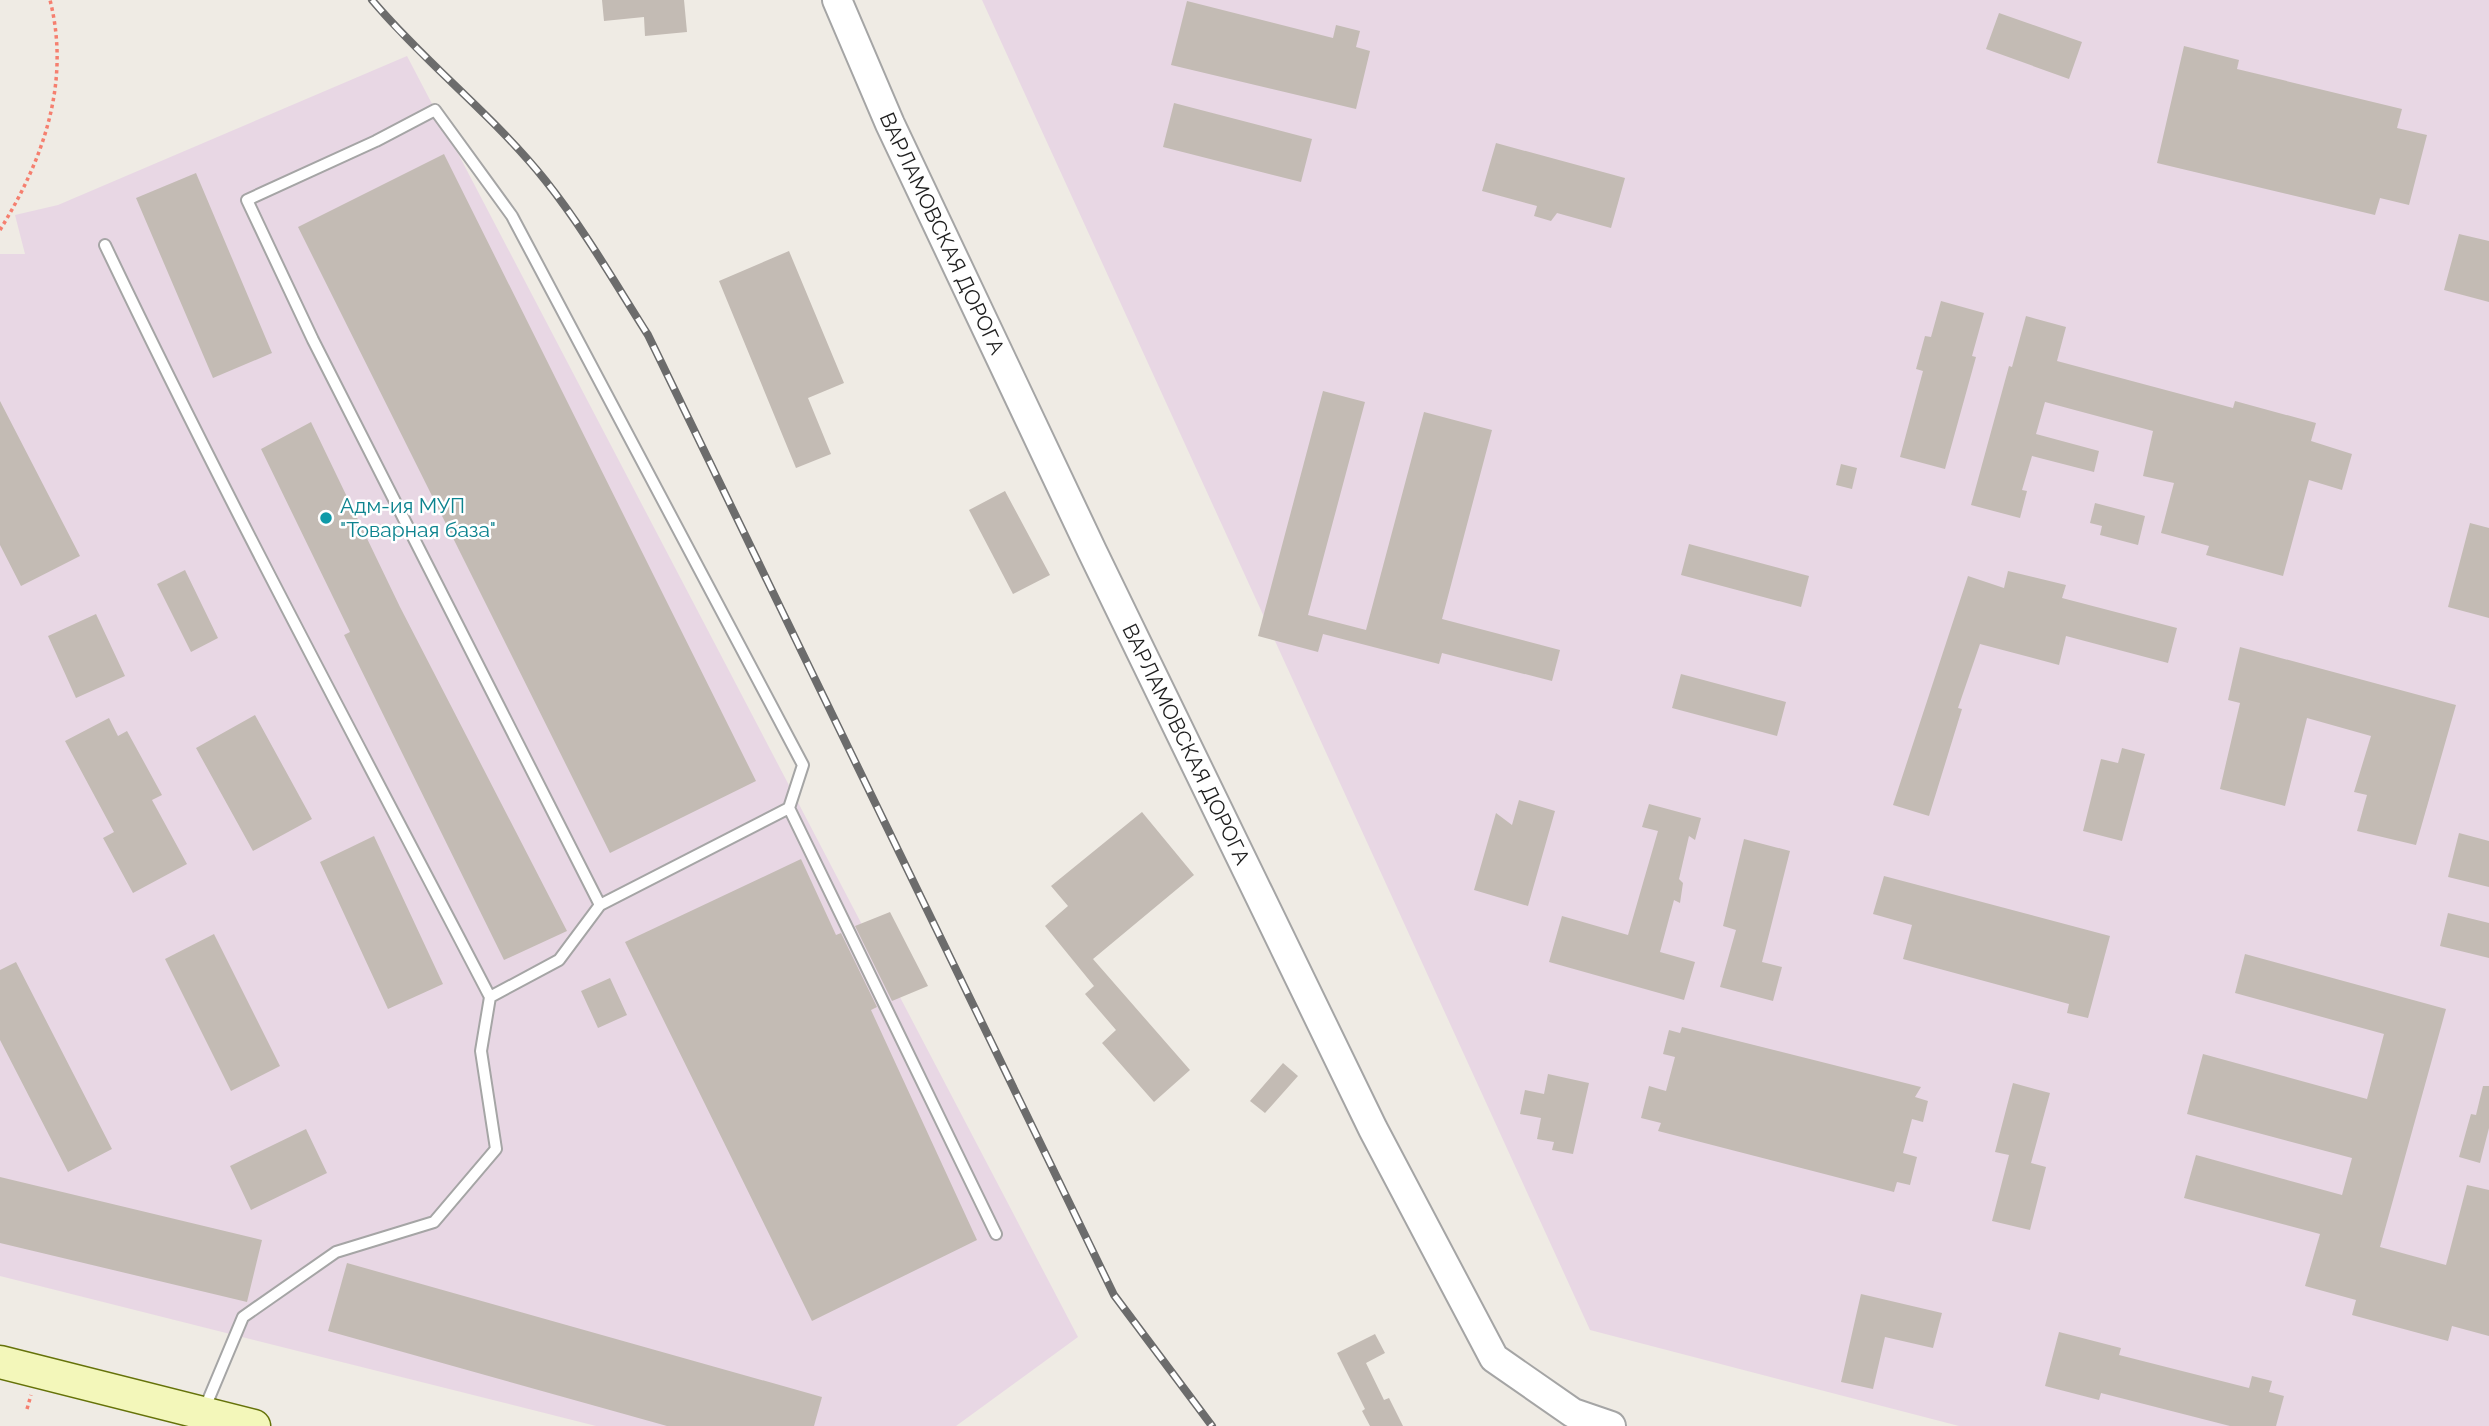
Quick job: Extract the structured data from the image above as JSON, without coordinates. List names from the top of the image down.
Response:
{
  "streets": {
    "street": ["ВАРЛАМОВСКАЯ ДОРОГА"]
  },
  "places": ["Адм-ия МУП \"Товарная база\""]
}
